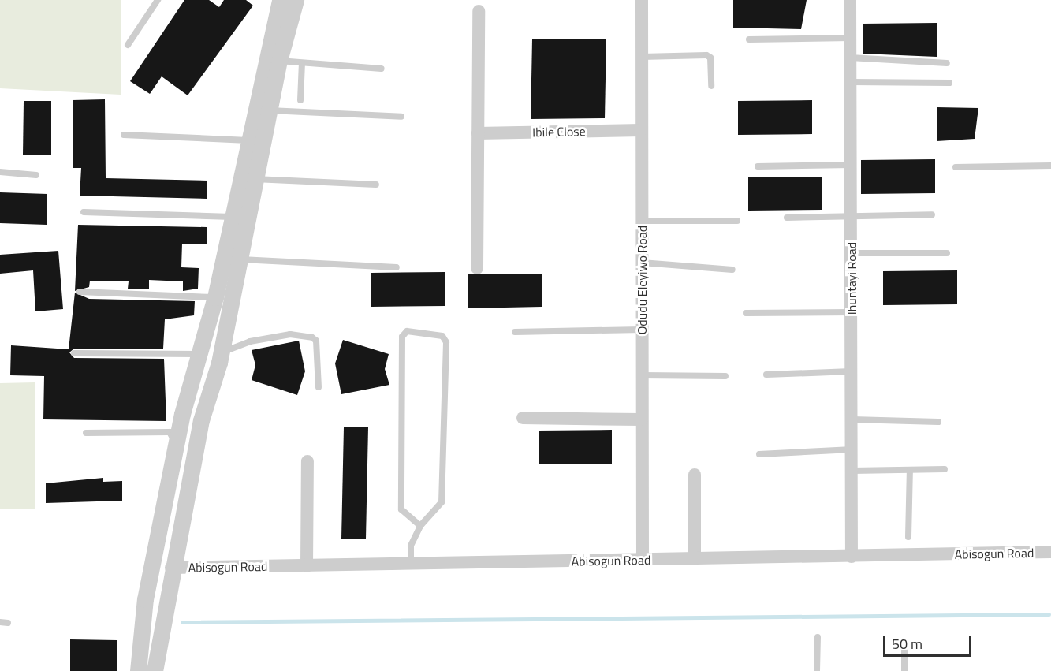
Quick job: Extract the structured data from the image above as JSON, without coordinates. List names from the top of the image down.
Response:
{
  "streets": {
    "street": [
      "Ibile Close",
      "Ihuntayi Road",
      "Odudu Eleyiwo Road",
      "Abisogun Road"
    ]
  },
  "crossings": [
    ["Ibile Close", "Odudu Eleyiwo Road"],
    ["Ihuntayi Road", "Abisogun Road"],
    ["Odudu Eleyiwo Road", "Abisogun Road"]
  ],
  "scale_bar": "50 m"
}
